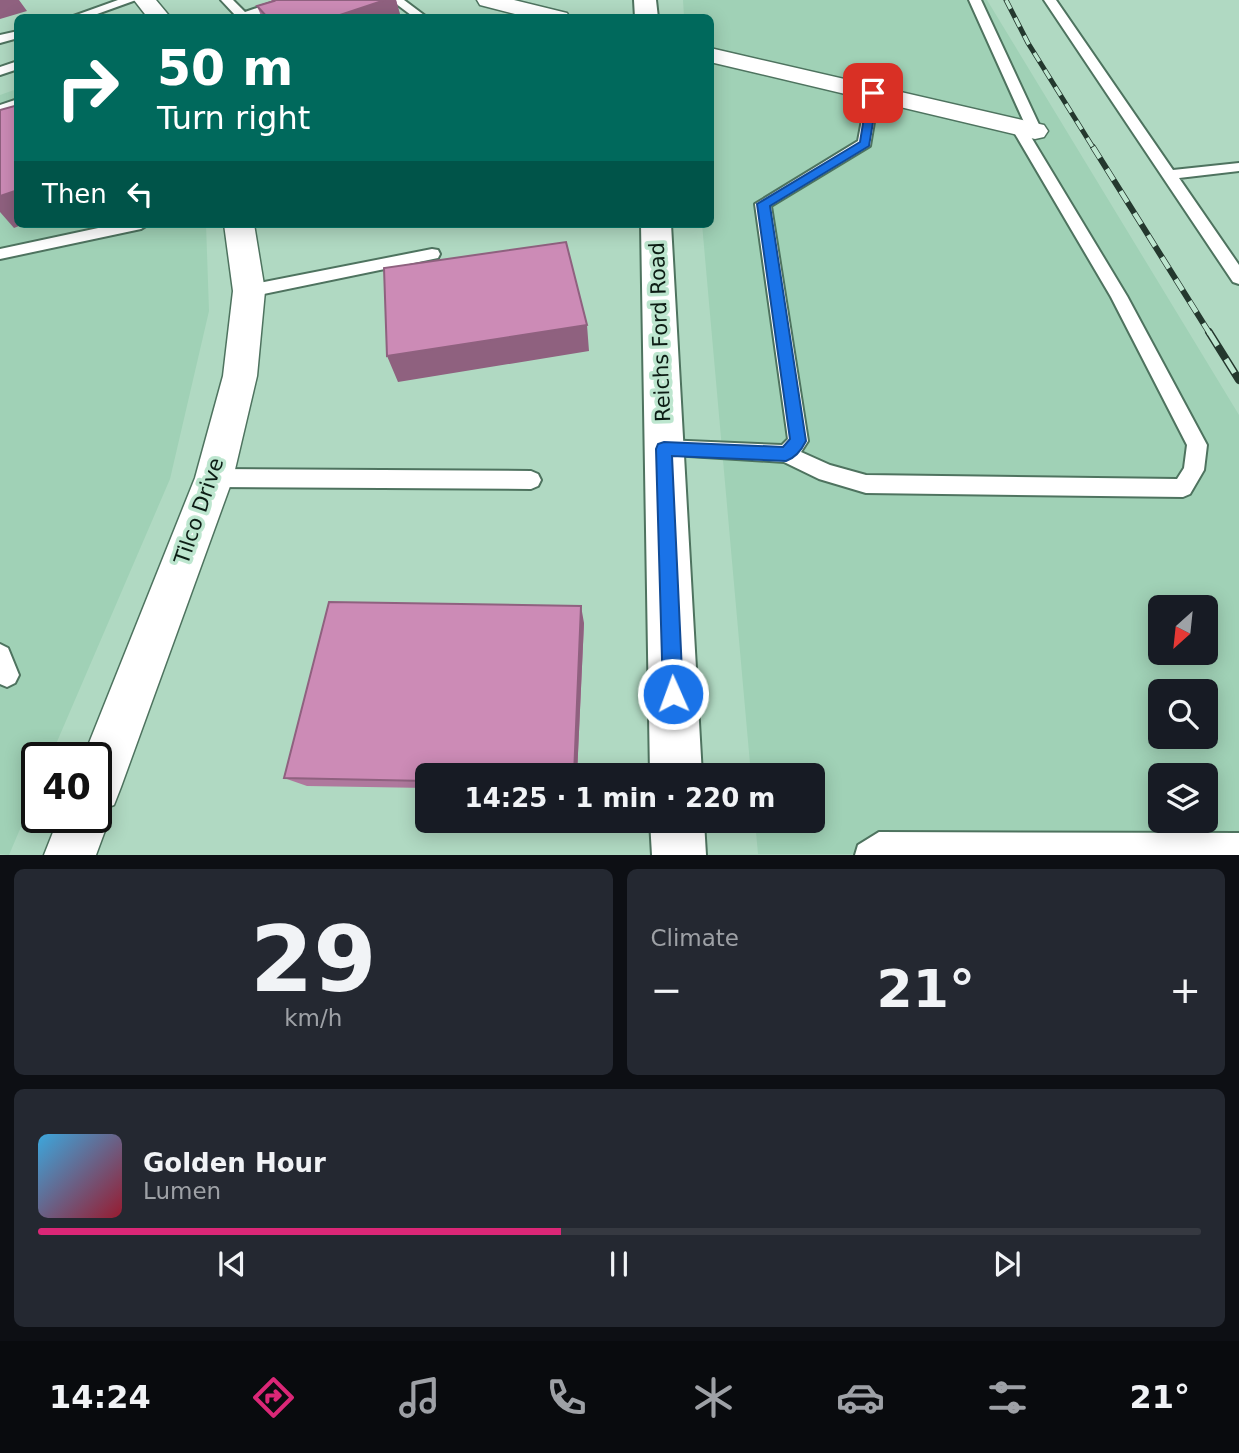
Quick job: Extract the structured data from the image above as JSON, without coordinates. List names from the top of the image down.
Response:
{
  "streets": {
    "street": ["Reichs Ford Road", "Tilco Drive"]
  },
  "north": "bottom left",
  "page": {
    "turn": ["50 m", "Turn right"],
    "then": "Then",
    "limit": "40",
    "trip": "14:25 · 1 min · 220 m",
    "tile": [
      ["29", "km/h"],
      "Climate"
    ],
    "heat": ["−", "21°", "+"],
    "song": ["Golden Hour", "Lumen"],
    "tabs": ["14:24", "21°"]
  }
}
